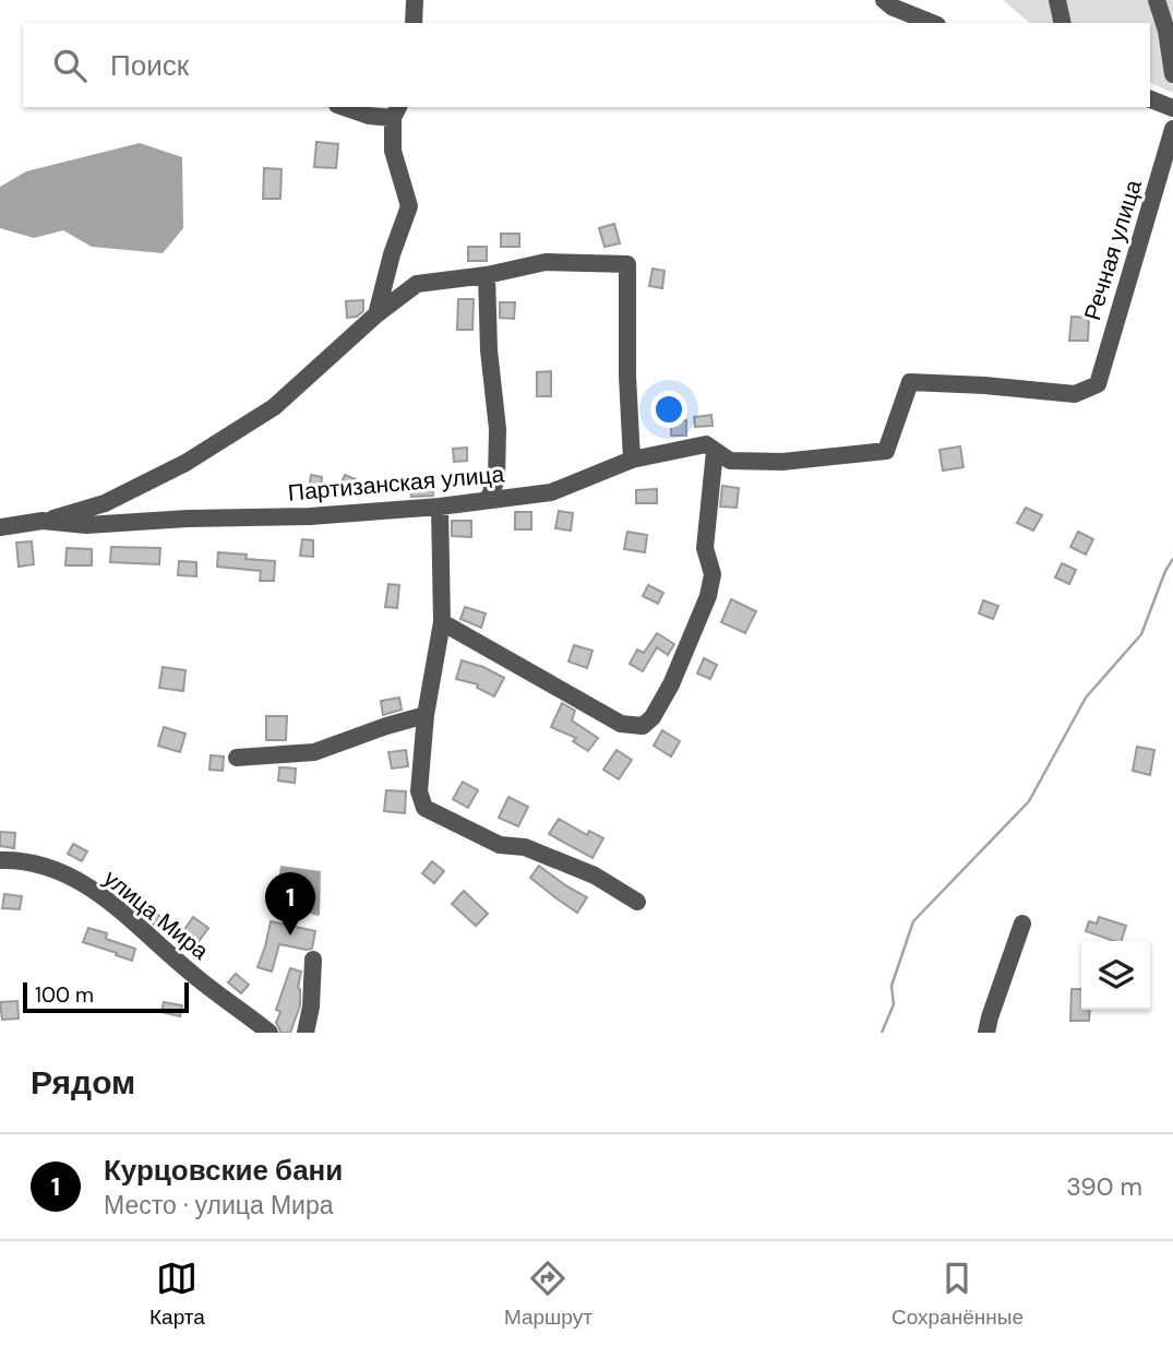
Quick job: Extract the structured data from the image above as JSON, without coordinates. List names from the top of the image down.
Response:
{
  "streets": {
    "street": ["Речная улица", "Партизанская улица", "улица Мира"]
  },
  "crossings": [
    ["Речная улица", "Партизанская улица"]
  ],
  "scale_bar": "100 m",
  "page": {
    "search": "Поиск",
    "pins": "1",
    "scale": "100 m",
    "heading": "Рядом",
    "list": [
      {
        "mark": "1",
        "name": "Курцовские бани",
        "note": "Место · улица Мира",
        "value": "390 m"
      }
    ],
    "nav": ["Карта", "Маршрут", "Сохранённые"]
  }
}
